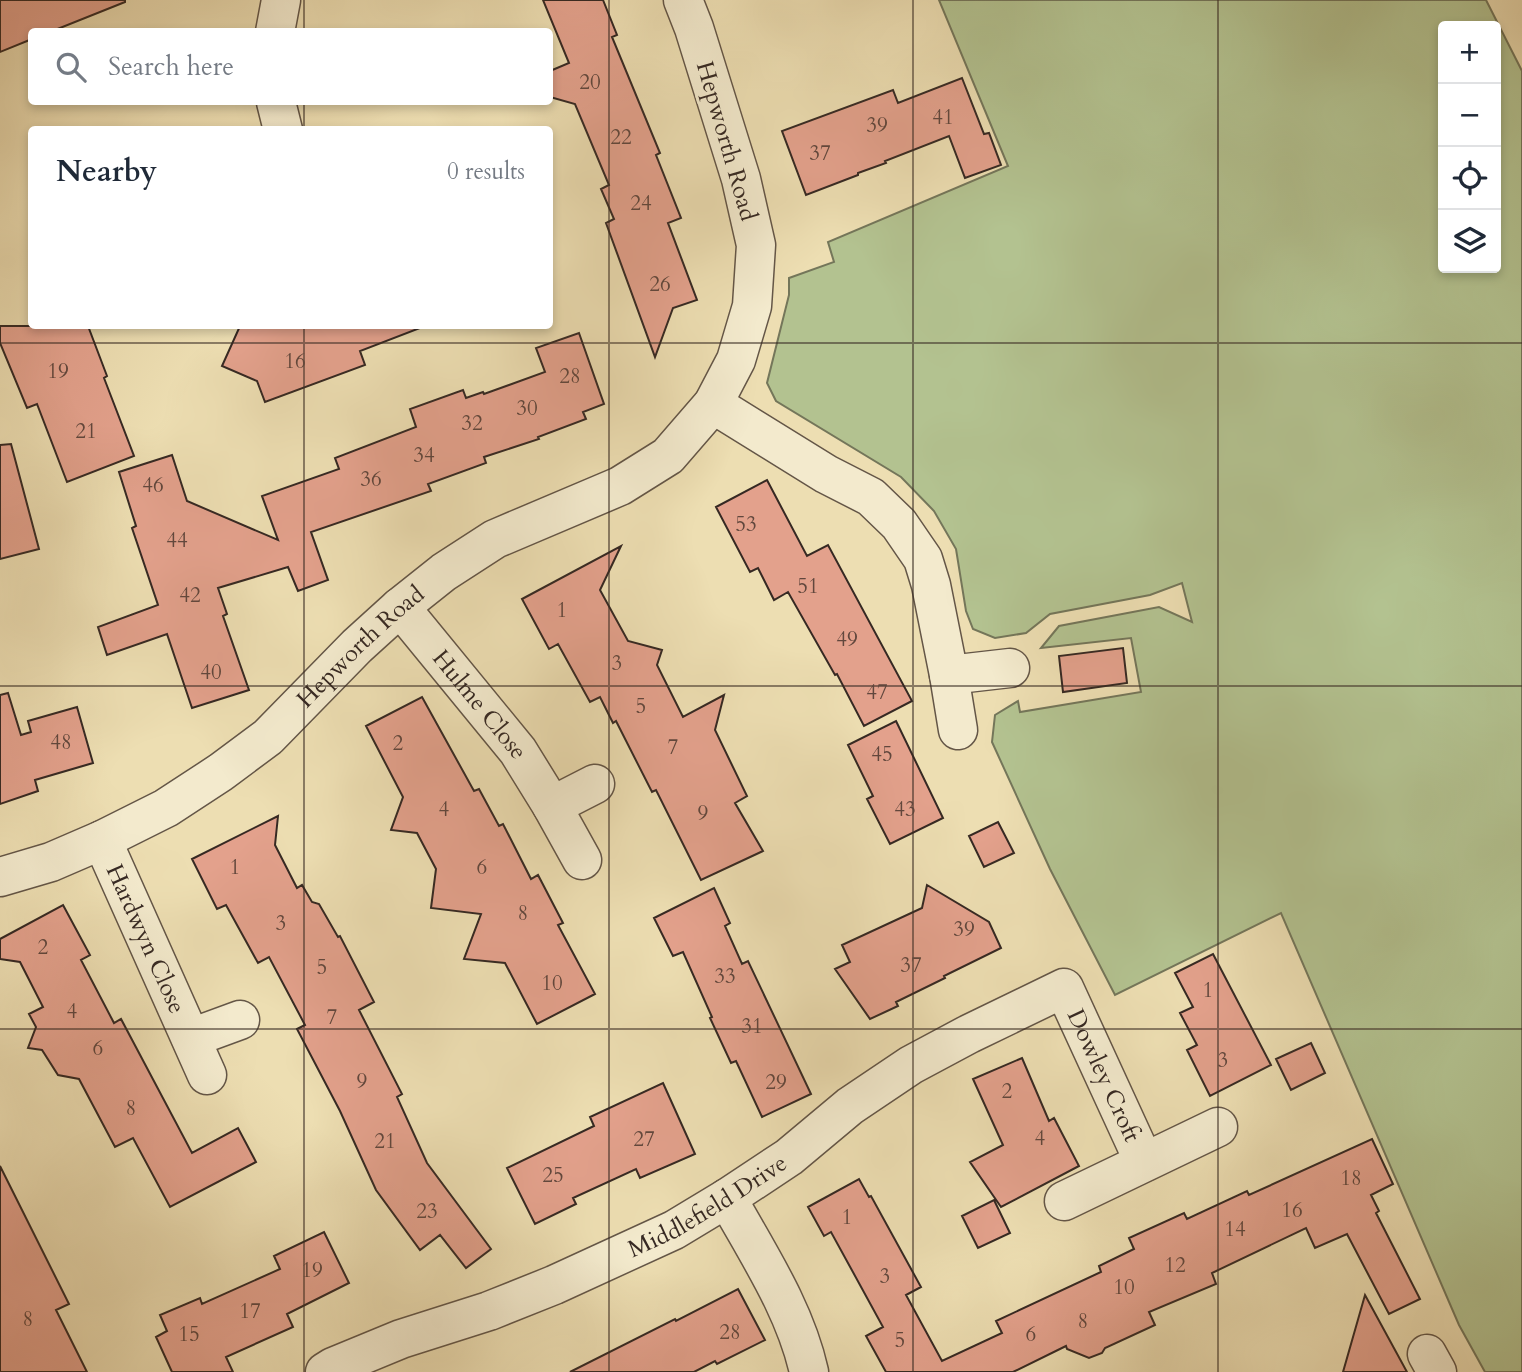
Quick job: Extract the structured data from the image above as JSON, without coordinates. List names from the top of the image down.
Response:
{
  "streets": {
    "street": [
      "Hepworth Road",
      "Hulme Close",
      "Hardwyn Close",
      "Dowley Croft",
      "Middlefield Drive"
    ]
  },
  "crossings": [
    ["Hepworth Road", "Hulme Close"],
    ["Hepworth Road", "Hardwyn Close"],
    ["Dowley Croft", "Middlefield Drive"]
  ],
  "house_numbers": [
    "20",
    "41",
    "39",
    "22",
    "37",
    "24",
    "26",
    "16",
    "19",
    "28",
    "30",
    "32",
    "21",
    "34",
    "36",
    "46",
    "53",
    "44",
    "51",
    "42",
    "1",
    "49",
    "3",
    "40",
    "47",
    "5",
    "48",
    "2",
    "7",
    "45",
    "4",
    "43",
    "9",
    "1",
    "6",
    "8",
    "3",
    "39",
    "2",
    "37",
    "5",
    "33",
    "10",
    "1",
    "4",
    "7",
    "31",
    "6",
    "3",
    "9",
    "29",
    "2",
    "8",
    "4",
    "27",
    "21",
    "25",
    "18",
    "16",
    "23",
    "1",
    "14",
    "12",
    "19",
    "3",
    "10",
    "17",
    "8",
    "8",
    "28",
    "15",
    "6",
    "5"
  ],
  "page": {
    "map_buttons": ["+", "−"],
    "search": "Search here",
    "heading": ["Nearby", "0 results"]
  }
}
